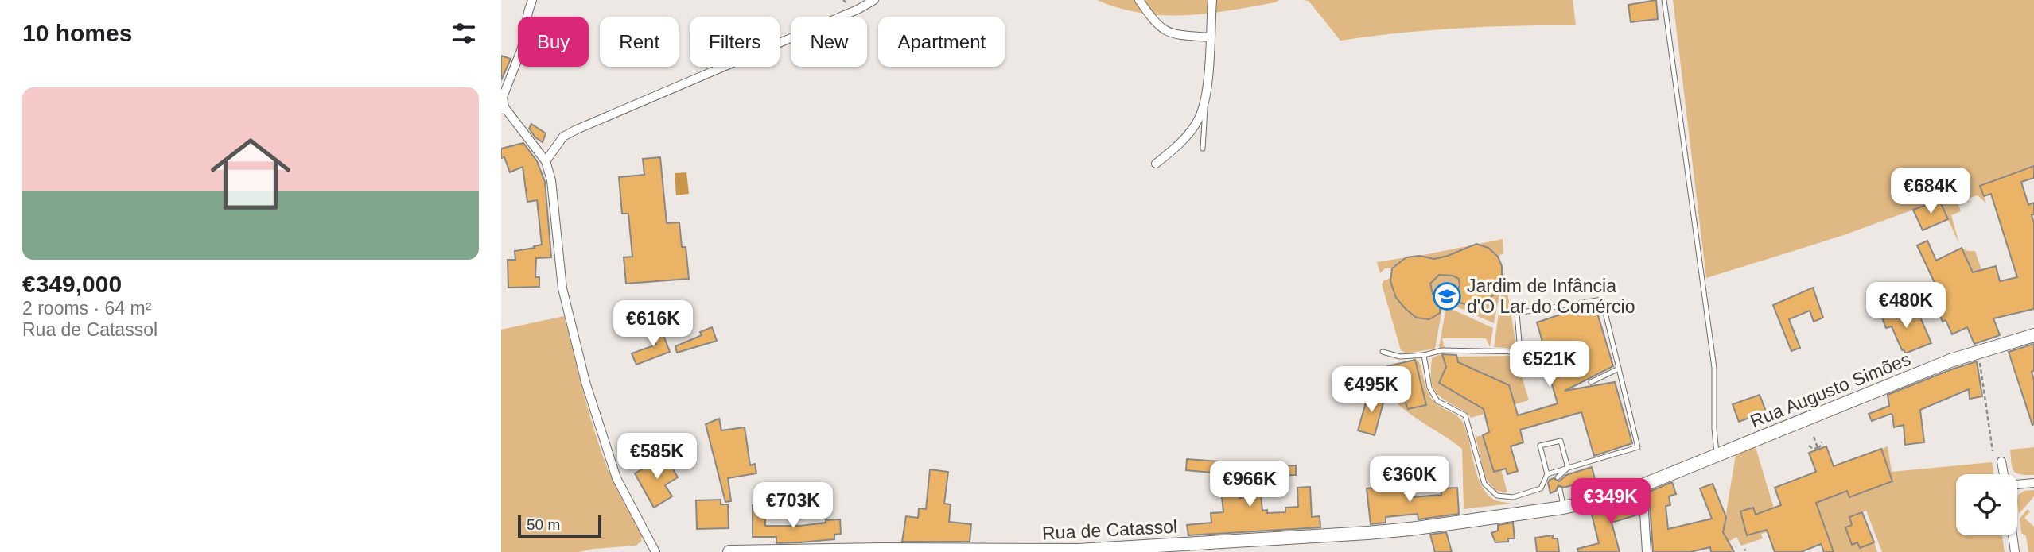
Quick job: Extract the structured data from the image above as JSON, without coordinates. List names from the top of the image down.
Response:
{
  "streets": {
    "main road": ["Rua Augusto Simões", "Rua de Catassol"]
  },
  "crossings": [
    ["Rua Augusto Simões", "Rua de Catassol"]
  ],
  "places": {
    "school or university": ["Jardim de Infância d'O Lar do Comércio"]
  },
  "scale_bar": "50 m",
  "page": {
    "heading": "10 homes",
    "chip": [
      "Buy",
      "Rent",
      "Filters",
      "New",
      "Apartment"
    ],
    "list": [
      {
        "name": "€349,000",
        "note": "2 rooms · 64 m² · Rua de Catassol"
      }
    ],
    "price": [
      "€684K",
      "€480K",
      "€616K",
      "€521K",
      "€495K",
      "€585K",
      "€360K",
      "€966K",
      "€349K",
      "€703K"
    ],
    "scale": "50 m"
  }
}
